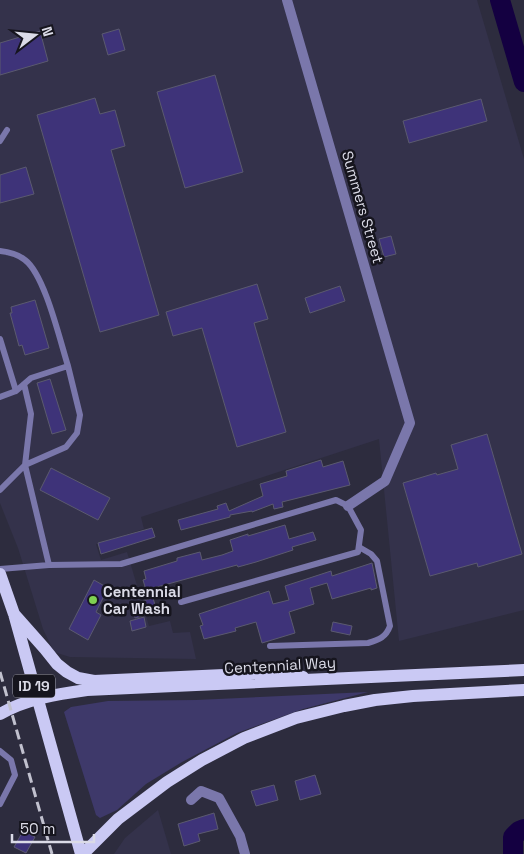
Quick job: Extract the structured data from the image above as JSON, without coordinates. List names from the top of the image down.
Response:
{
  "streets": {
    "main road": ["Centennial Way", "ID 19"],
    "street": ["Summers Street"]
  },
  "crossings": [
    ["Centennial Way", "ID 19"]
  ],
  "places": ["Centennial Car Wash"],
  "scale_bar": "50 m",
  "north": "right"
}
